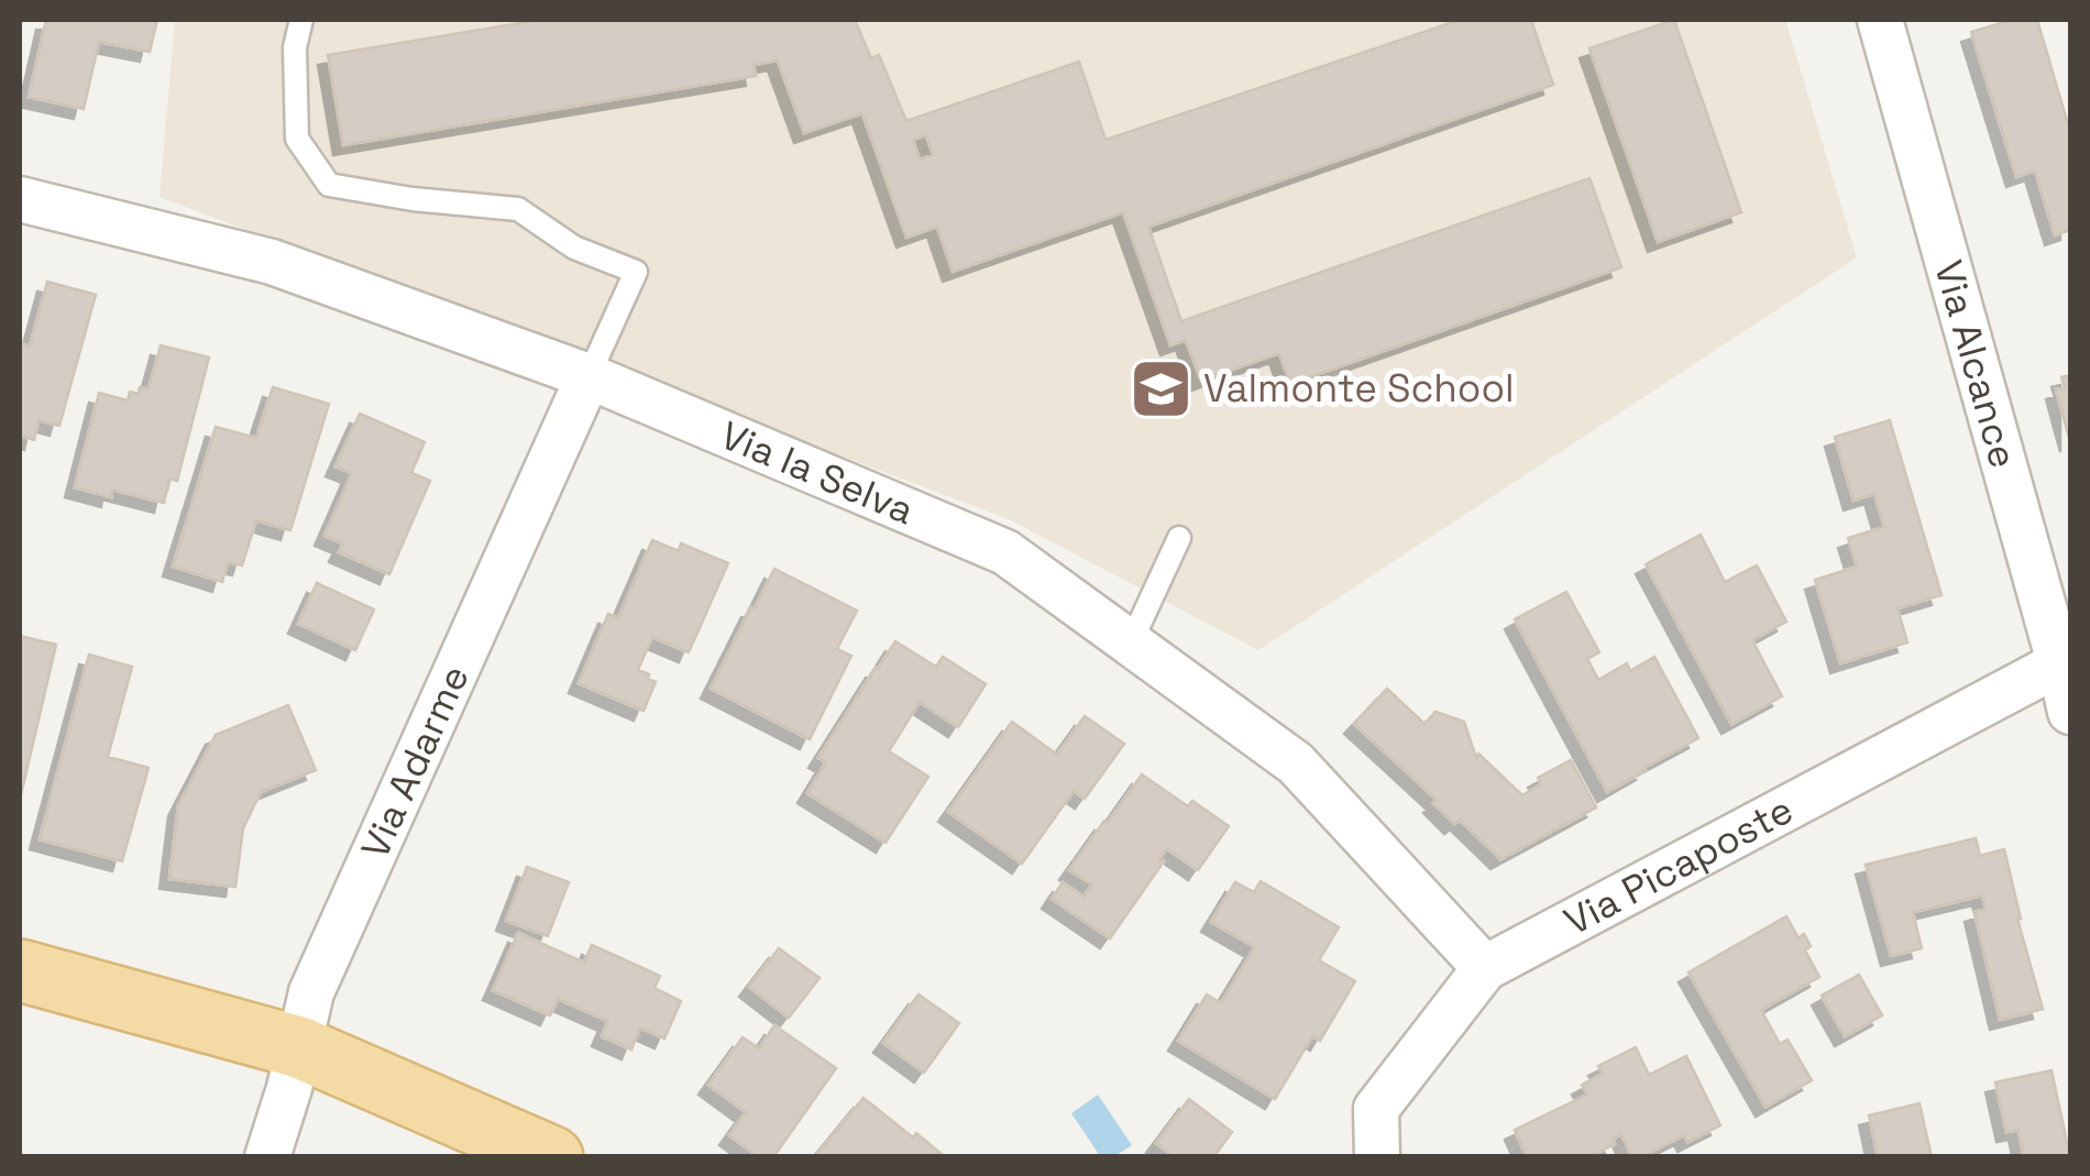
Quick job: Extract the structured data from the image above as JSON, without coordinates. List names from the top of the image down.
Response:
{
  "streets": {
    "street": [
      "Via Alcance",
      "Via la Selva",
      "Via Adarme",
      "Via Picaposte"
    ]
  },
  "crossings": [
    ["Via Alcance", "Via Picaposte"],
    ["Via la Selva", "Via Adarme"],
    ["Via la Selva", "Via Picaposte"]
  ],
  "places": {
    "school or university": ["Valmonte School"]
  }
}
